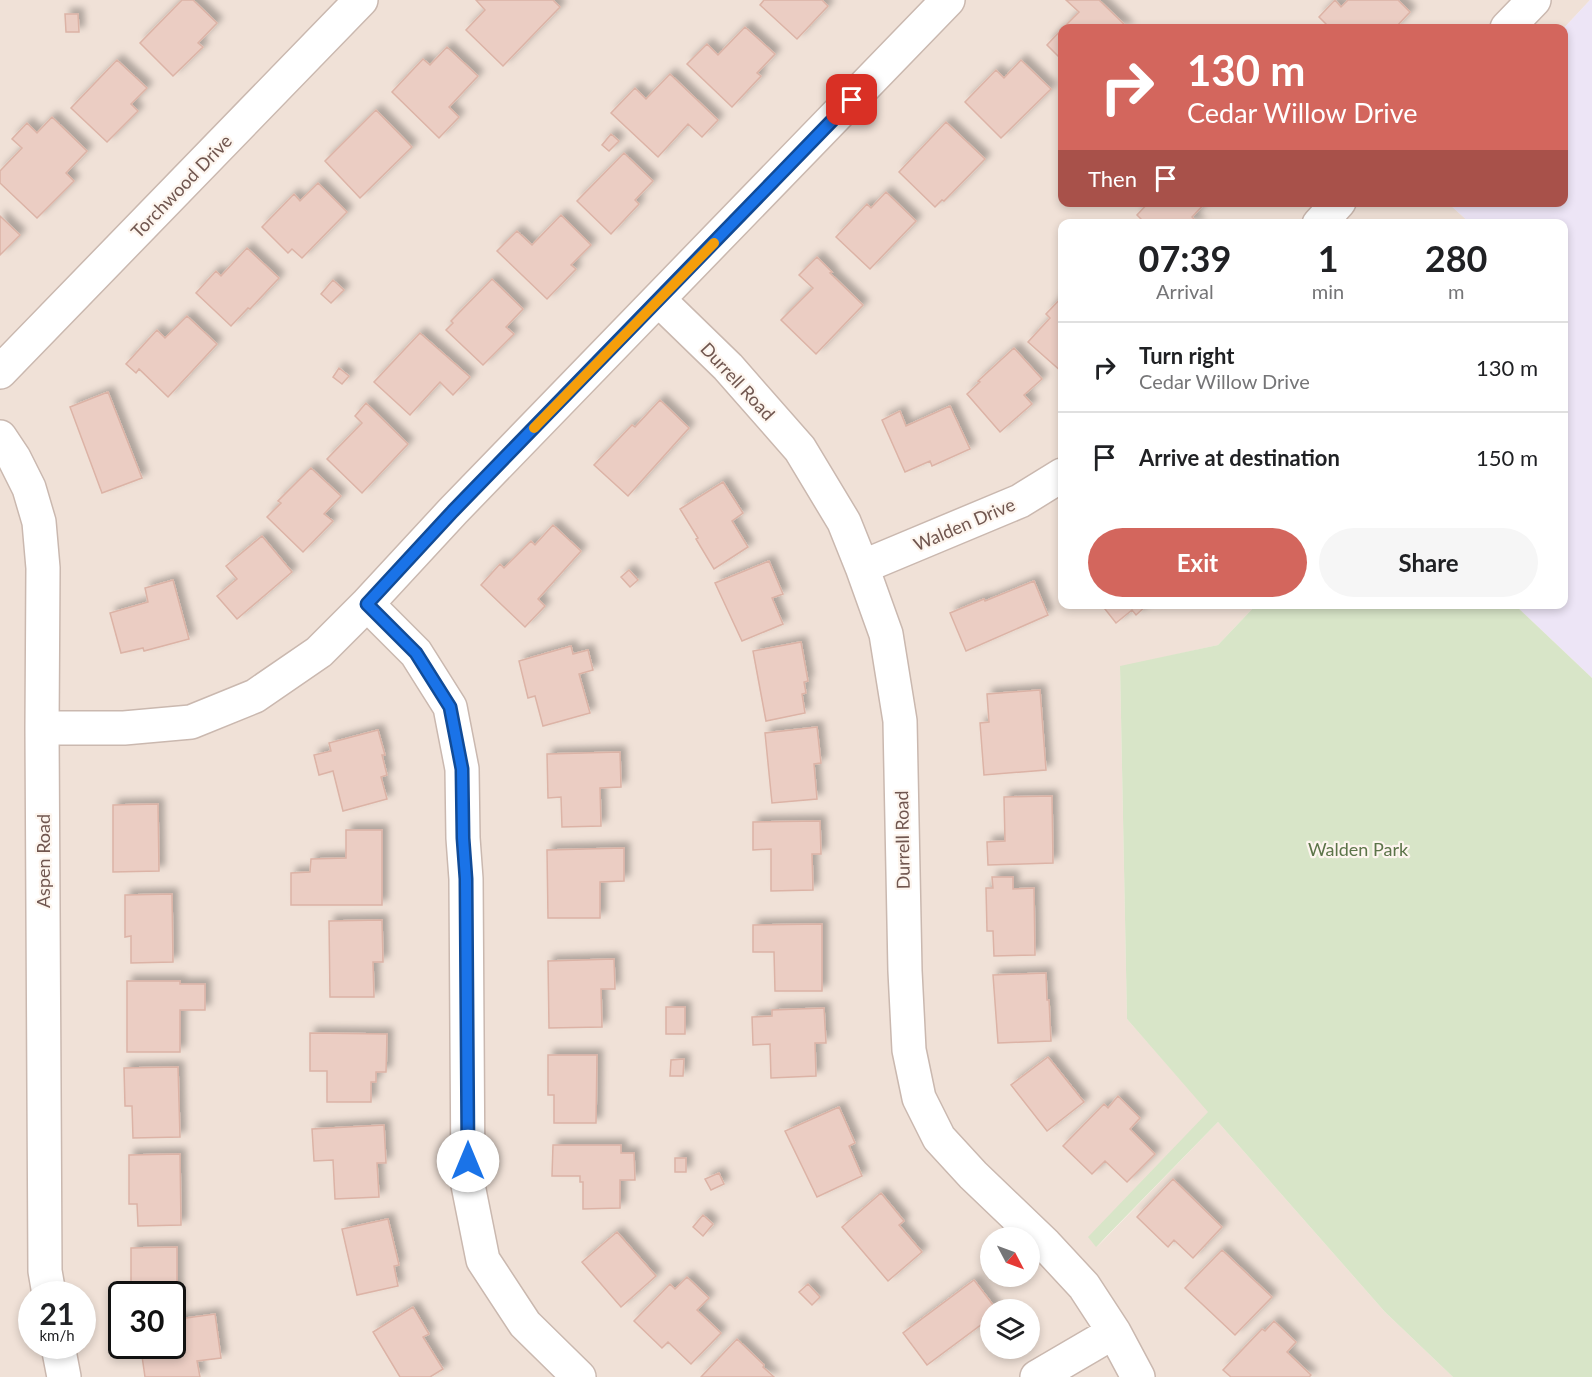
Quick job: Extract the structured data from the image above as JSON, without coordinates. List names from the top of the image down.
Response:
{
  "streets": {
    "street": [
      "Torchwood Drive",
      "Durrell Road",
      "Walden Drive",
      "Aspen Road"
    ]
  },
  "crossings": [
    ["Durrell Road", "Walden Drive"]
  ],
  "parks": ["Walden Park"],
  "north": "bottom right",
  "page": {
    "turn": ["130 m", "Cedar Willow Drive"],
    "then": "Then",
    "eta": [
      "07:39",
      "Arrival",
      "1",
      "min",
      "280",
      "m"
    ],
    "list": [
      {
        "name": "Turn right",
        "note": "Cedar Willow Drive",
        "value": "130 m"
      },
      {
        "name": "Arrive at destination",
        "value": "150 m"
      }
    ],
    "buttons": ["Exit", "Share"],
    "speed": "21 km/h",
    "limit": "30"
  }
}
